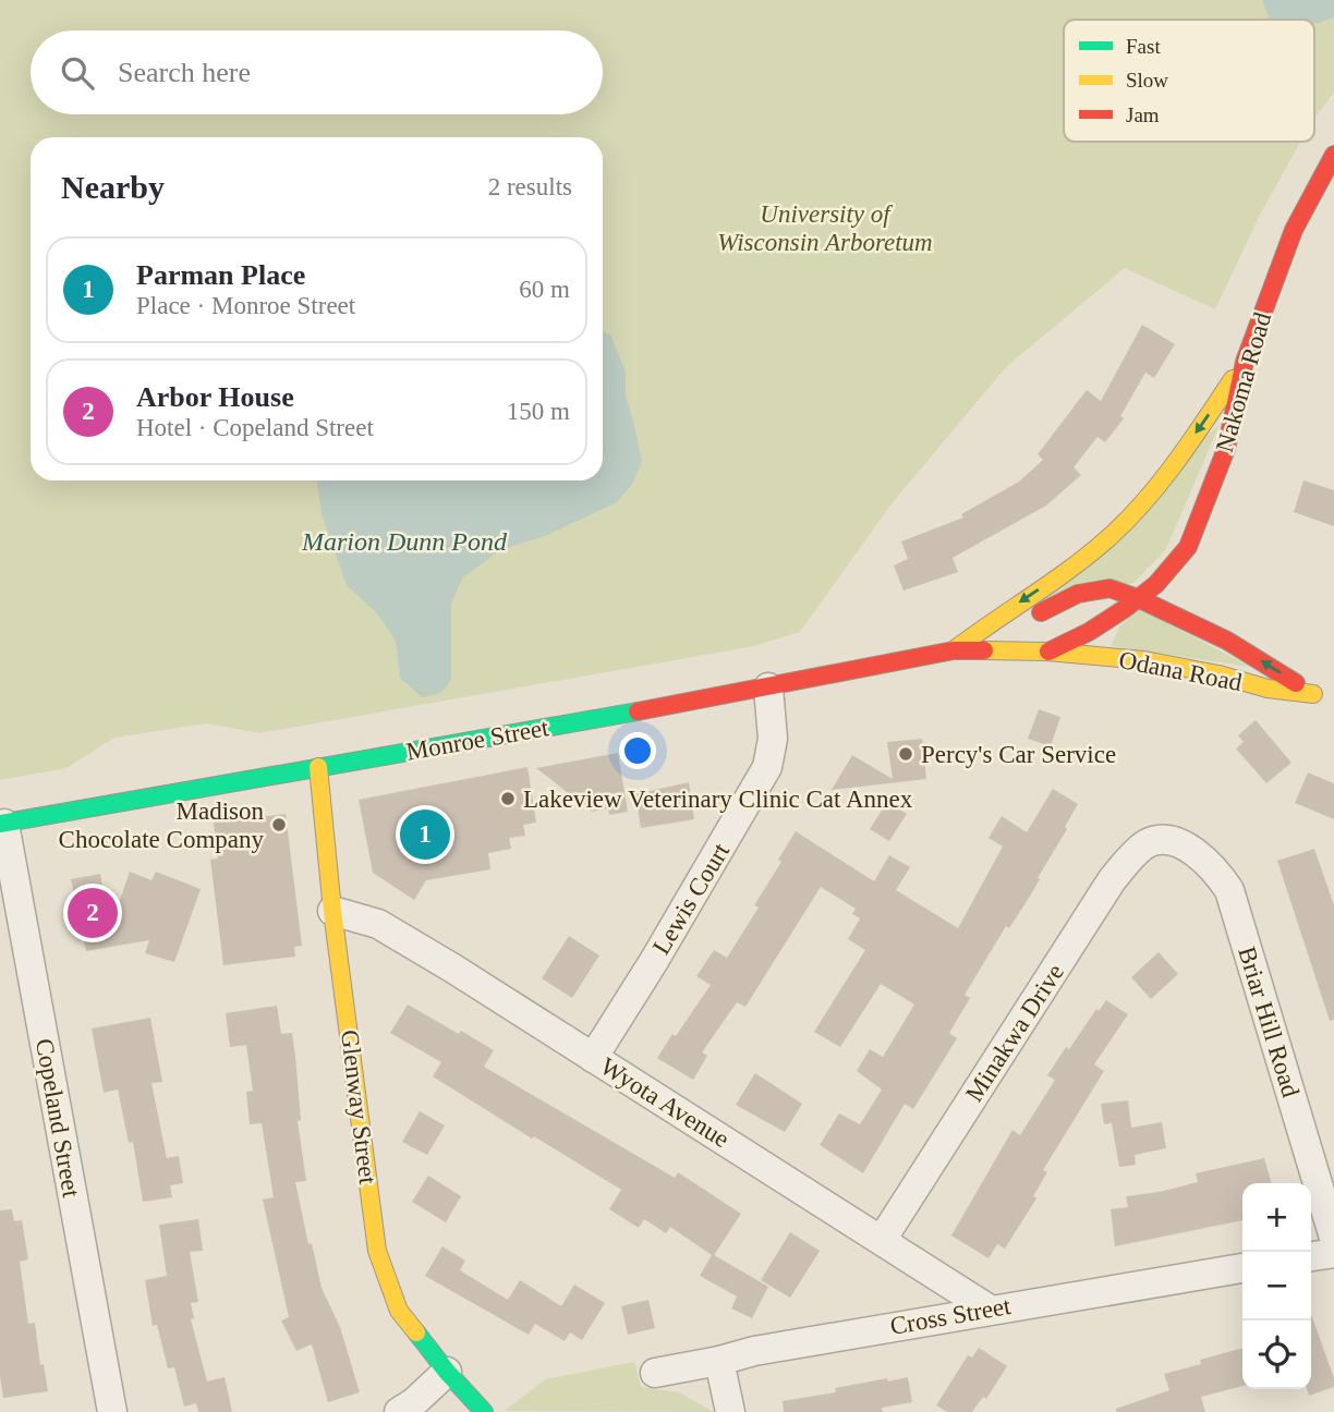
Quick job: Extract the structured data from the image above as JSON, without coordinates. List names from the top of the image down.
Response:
{
  "streets": {
    "main road": [
      "Nakoma Road",
      "Odana Road",
      "Monroe Street",
      "Glenway Street"
    ],
    "street": [
      "Lewis Court",
      "Briar Hill Road",
      "Minakwa Drive",
      "Wyota Avenue",
      "Copeland Street",
      "Cross Street"
    ]
  },
  "crossings": [
    ["Nakoma Road", "Odana Road"],
    ["Nakoma Road", "Monroe Street"],
    ["Odana Road", "Monroe Street"],
    ["Monroe Street", "Lewis Court"],
    ["Monroe Street", "Glenway Street"],
    ["Monroe Street", "Copeland Street"],
    ["Lewis Court", "Wyota Avenue"],
    ["Briar Hill Road", "Minakwa Drive"],
    ["Minakwa Drive", "Wyota Avenue"],
    ["Wyota Avenue", "Glenway Street"],
    ["Wyota Avenue", "Cross Street"]
  ],
  "water": ["Marion Dunn Pond"],
  "parks": ["University of Wisconsin Arboretum"],
  "places": ["Percy's Car Service", "Lakeview Veterinary Clinic Cat Annex", "Madison Chocolate Company"],
  "legend": ["Fast", "Slow", "Jam"],
  "page": {
    "search": "Search here",
    "heading": ["Nearby", "2 results"],
    "list": [
      {
        "mark": "1",
        "name": "Parman Place",
        "note": "Place · Monroe Street",
        "value": "60 m"
      },
      {
        "mark": "2",
        "name": "Arbor House",
        "note": "Hotel · Copeland Street",
        "value": "150 m"
      }
    ],
    "pins": ["1", "2"],
    "map_buttons": ["+", "−"]
  }
}
